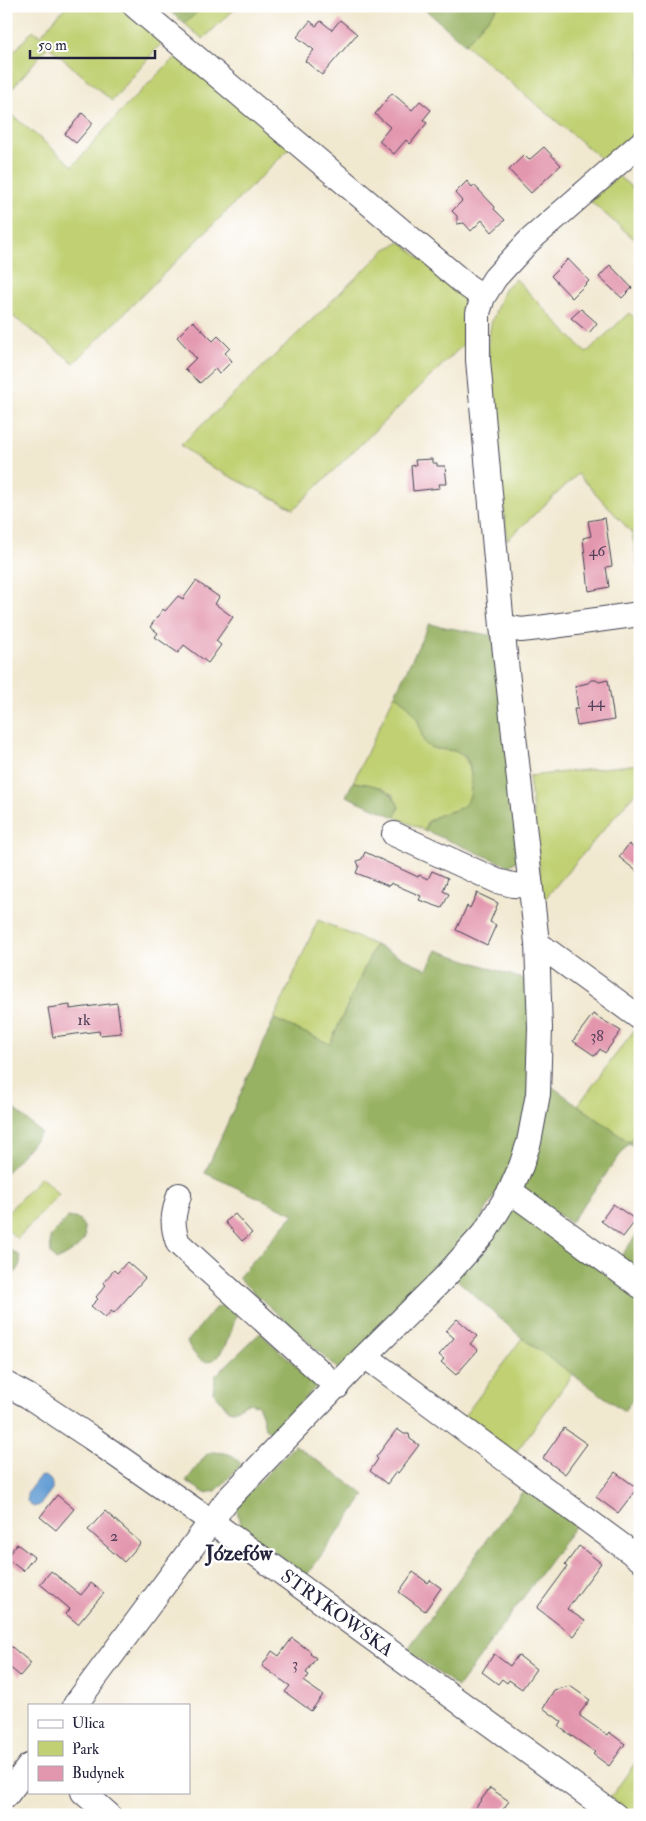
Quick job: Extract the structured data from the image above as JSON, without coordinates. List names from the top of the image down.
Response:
{
  "streets": {
    "street": ["STRYKOWSKA"]
  },
  "districts": ["Józefów"],
  "house_numbers": [
    "46",
    "44",
    "1k",
    "38",
    "2",
    "3"
  ],
  "legend": ["Ulica", "Park", "Budynek"],
  "scale_bar": "50 m"
}
